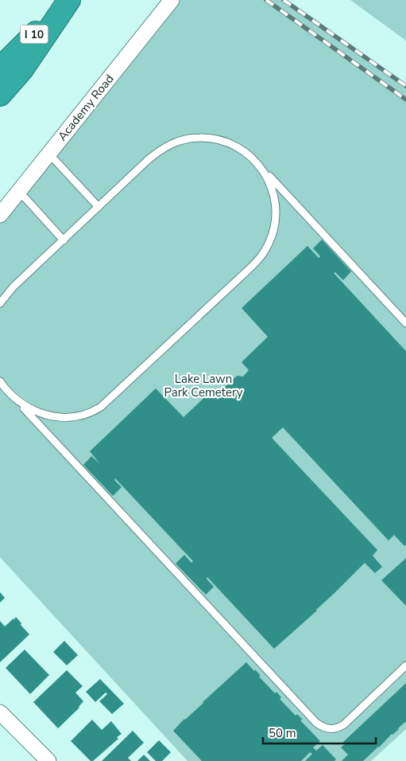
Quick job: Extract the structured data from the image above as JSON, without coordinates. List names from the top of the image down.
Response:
{
  "streets": {
    "highway": ["I 10"],
    "street": ["Academy Road"]
  },
  "parks": ["Lake Lawn Park Cemetery"],
  "scale_bar": "50 m"
}
